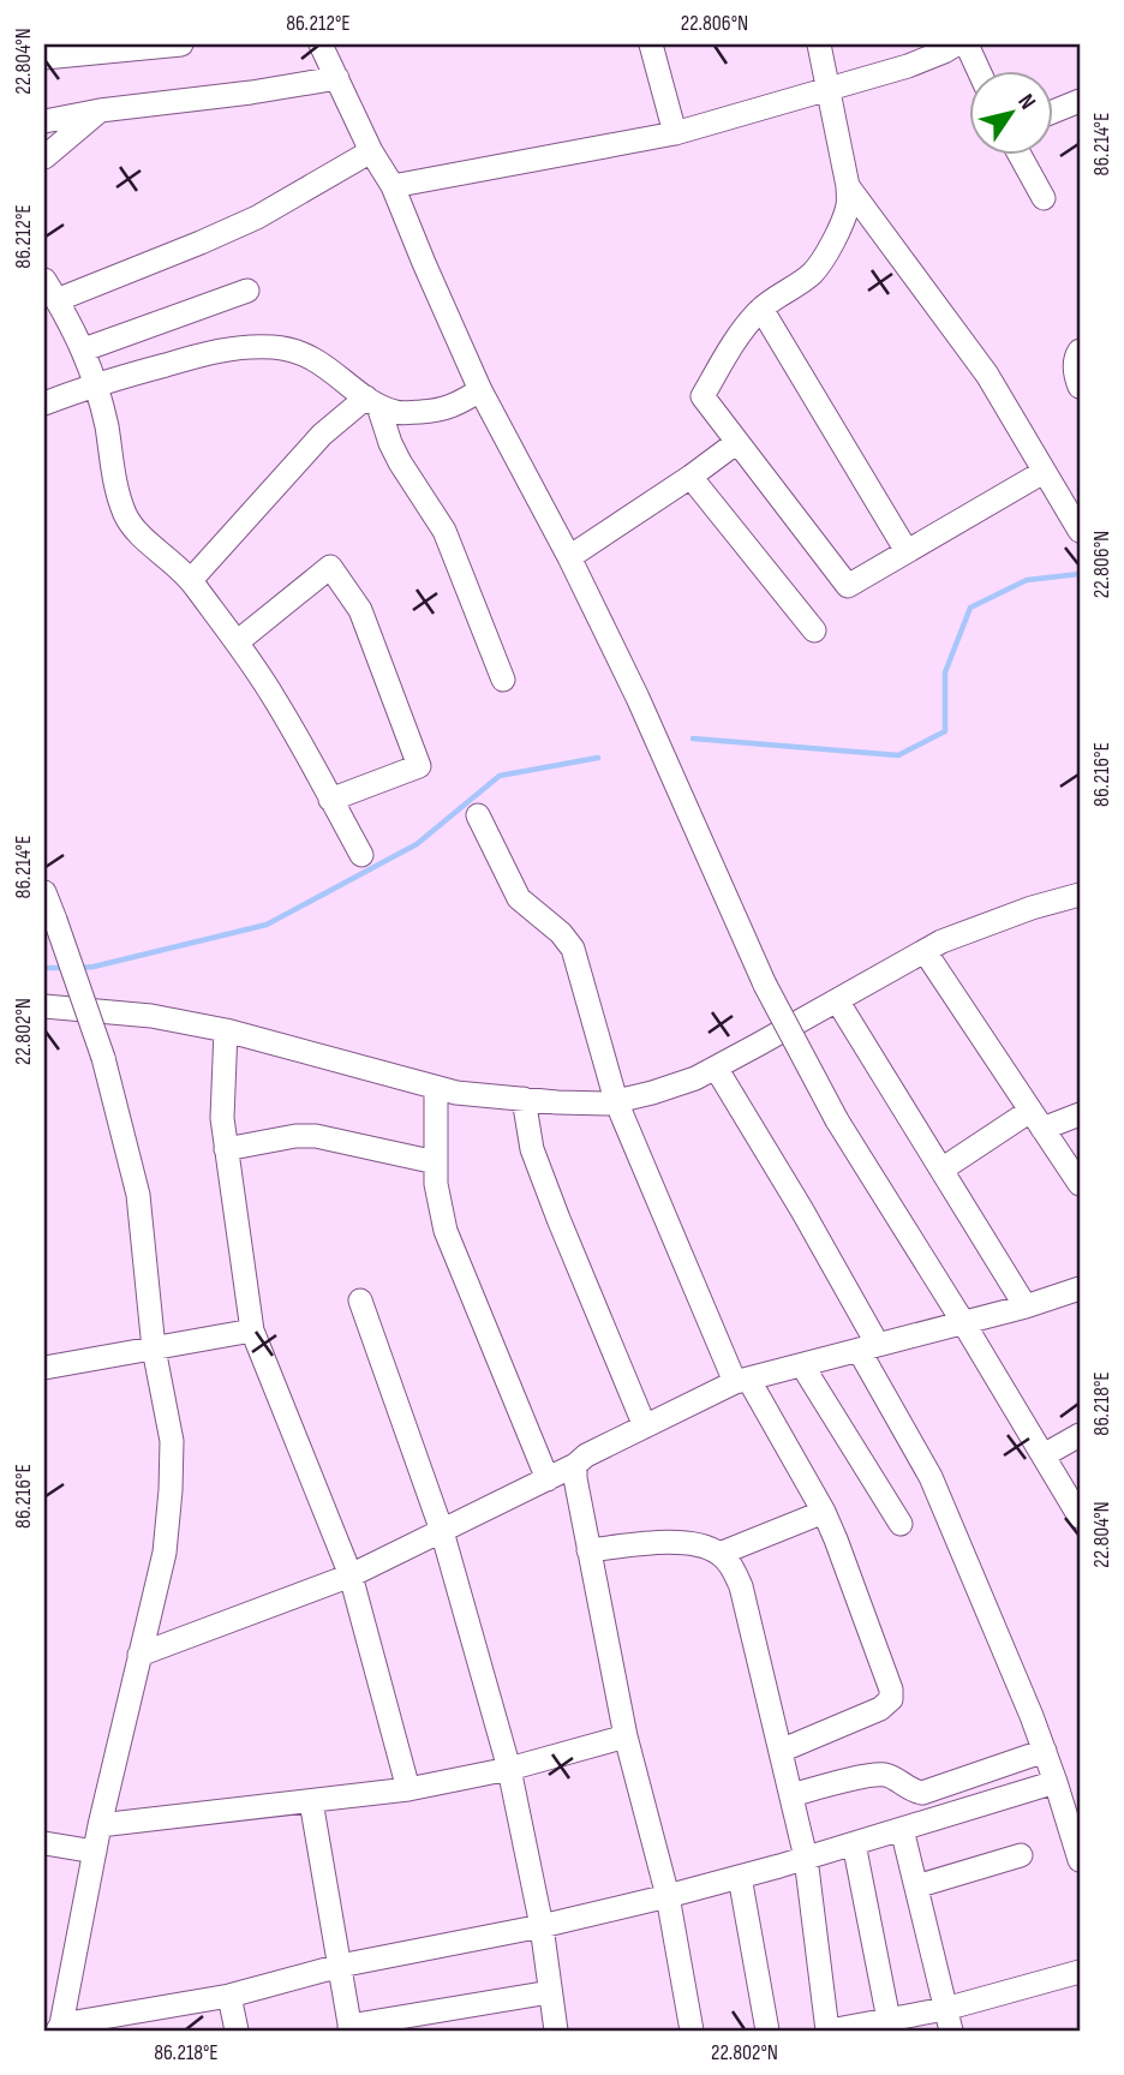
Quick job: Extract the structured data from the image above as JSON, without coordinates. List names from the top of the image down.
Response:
{
  "north": "top right",
  "coordinates": [
    "86.212°E",
    "22.806°N",
    "22.804°N",
    "86.214°E",
    "86.216°E",
    "22.802°N",
    "86.218°E"
  ]
}
